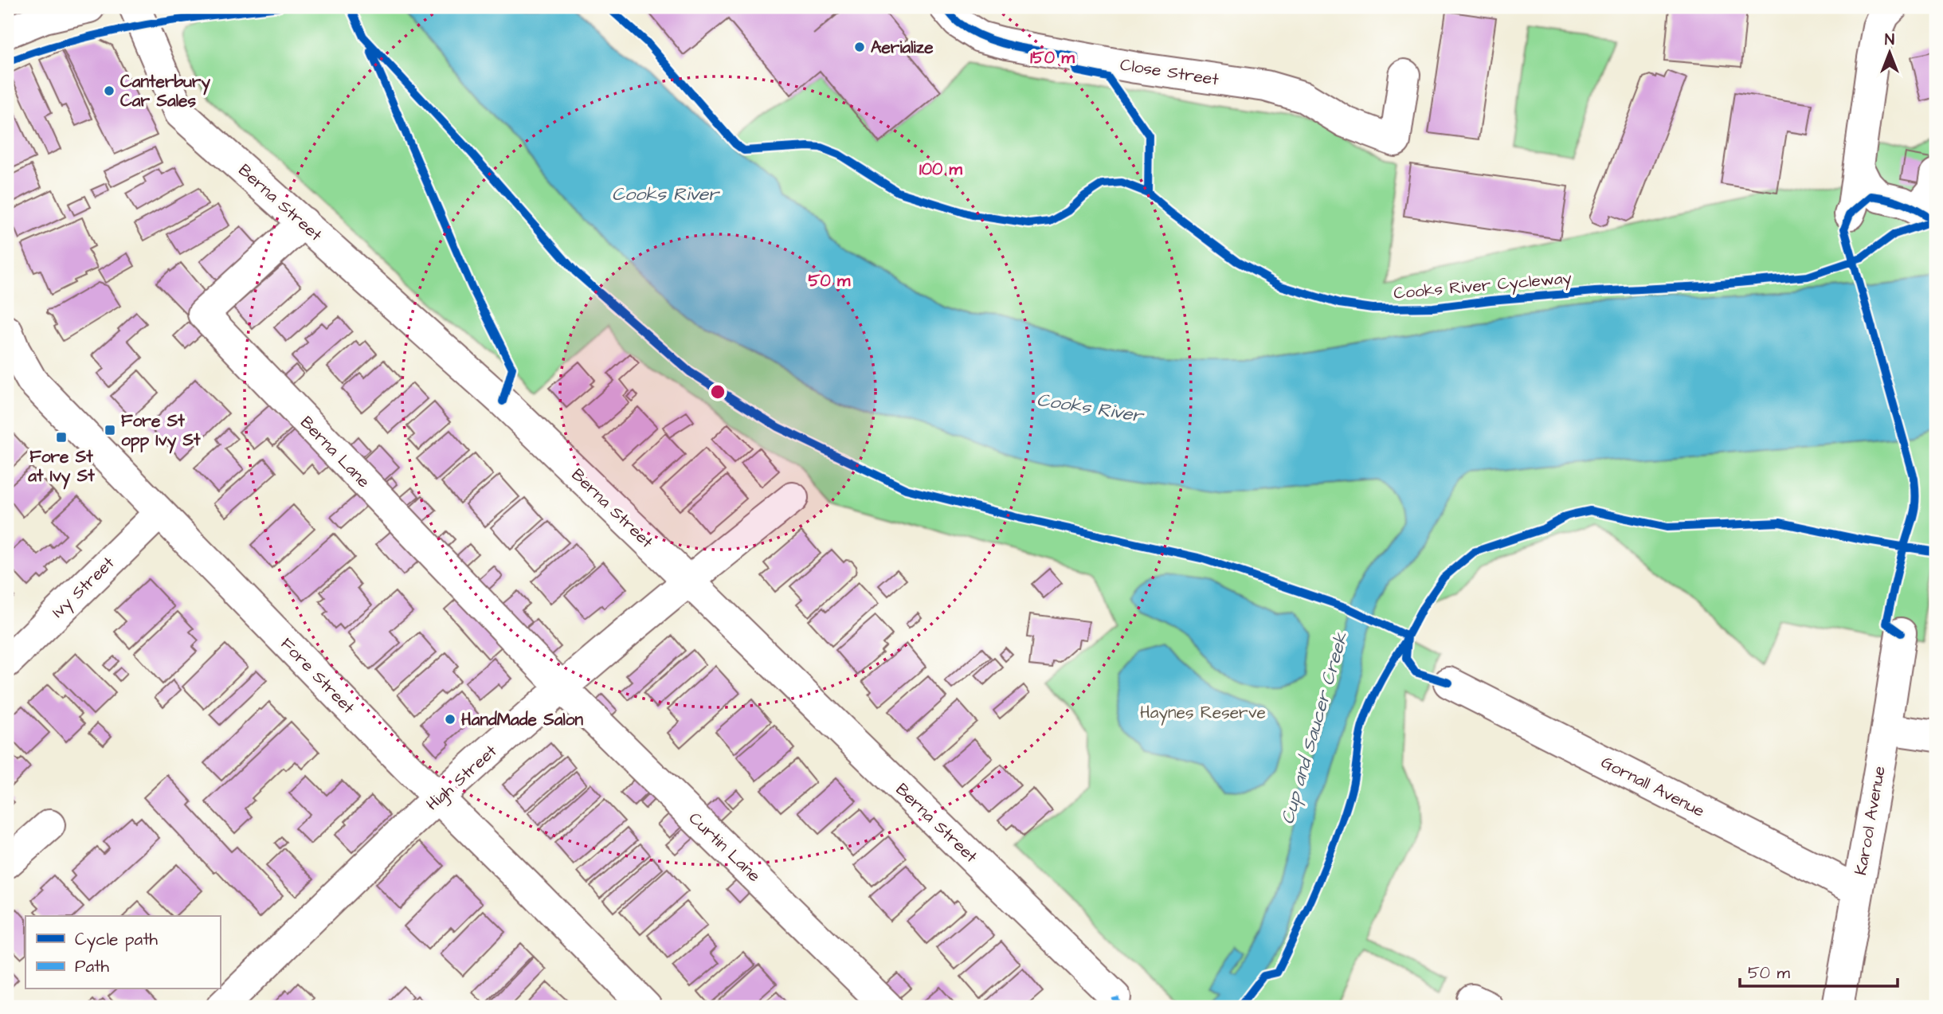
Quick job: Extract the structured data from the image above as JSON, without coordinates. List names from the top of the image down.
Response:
{
  "streets": {
    "main road": [
      "Close Street",
      "Berna Street",
      "Berna Lane",
      "Ivy Street",
      "Fore Street",
      "High Street",
      "Gornall Avenue",
      "Karool Avenue",
      "Curtin Lane"
    ],
    "cycle path": ["Cooks River Cycleway"]
  },
  "crossings": [
    ["Berna Street", "Berna Lane"],
    ["Berna Street", "High Street"],
    ["Berna Lane", "High Street"],
    ["Berna Lane", "Curtin Lane"],
    ["Ivy Street", "Fore Street"],
    ["Fore Street", "High Street"],
    ["High Street", "Curtin Lane"],
    ["Gornall Avenue", "Karool Avenue"]
  ],
  "water": ["Cooks River", "Cup and Saucer Creek"],
  "parks": ["Haynes Reserve"],
  "places": {
    "other": ["Aerialize", "Canterbury Car Sales", "HandMade Salon"],
    "transit": ["Fore St opp Ivy St", "Fore St at Ivy St"]
  },
  "legend": ["Cycle path", "Path"],
  "scale_bar": "50 m",
  "north": "top",
  "rings": ["150 m", "100 m", "50 m"]
}
